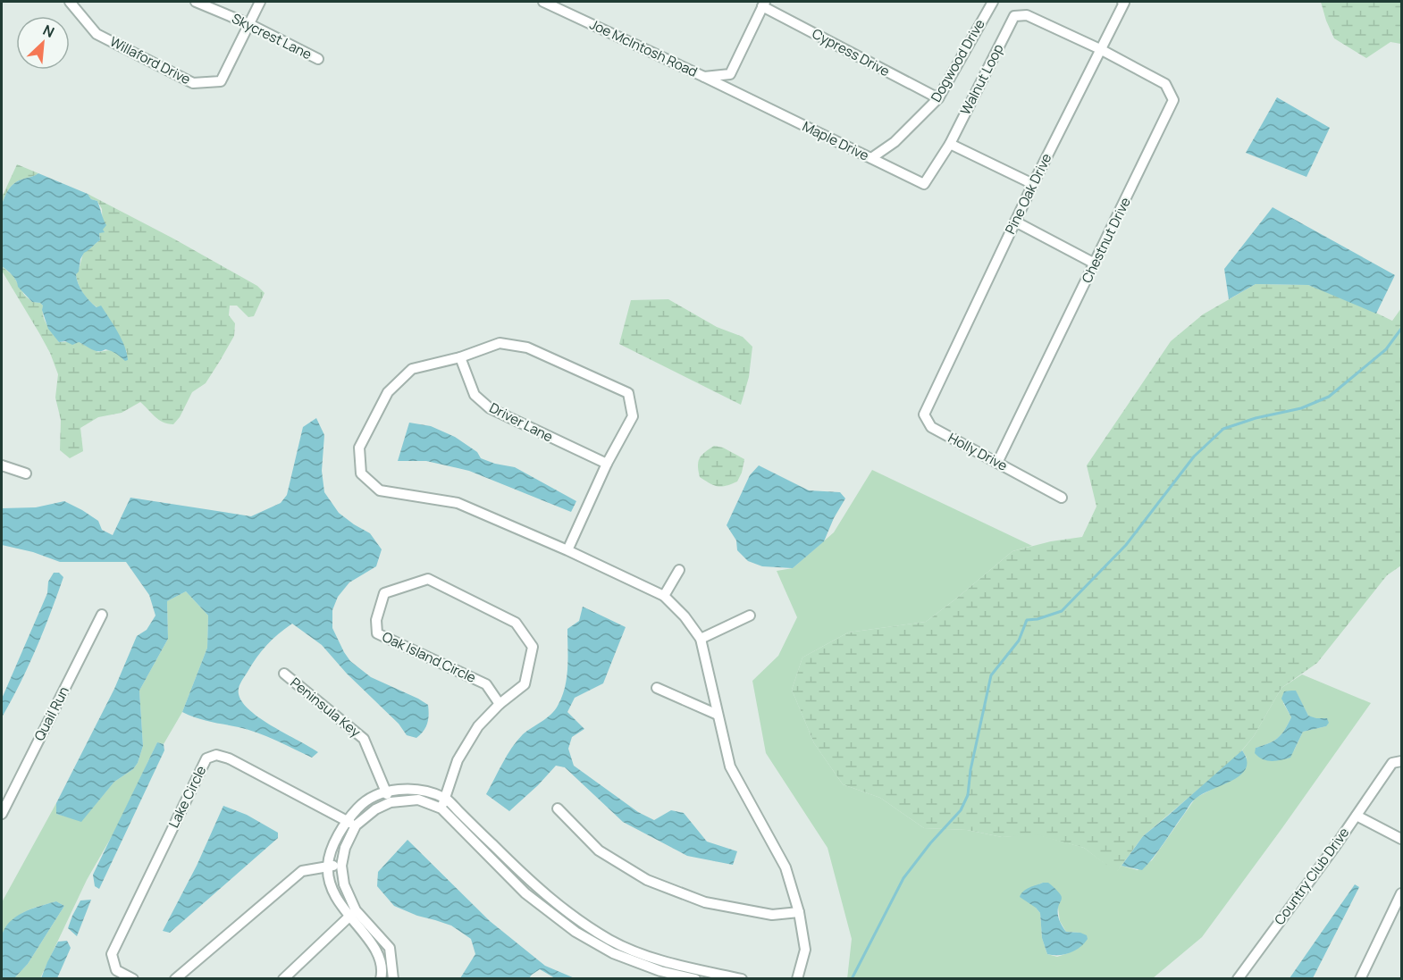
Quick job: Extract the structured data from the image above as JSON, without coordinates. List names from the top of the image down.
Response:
{
  "streets": {
    "street": [
      "Skycrest Lane",
      "Joe McIntosh Road",
      "Cypress Drive",
      "Willaford Drive",
      "Dogwood Drive",
      "Walnut Loop",
      "Maple Drive",
      "Pine Oak Drive",
      "Chestnut Drive",
      "Driver Lane",
      "Holly Drive",
      "Oak Island Circle",
      "Peninsula Key",
      "Quail Run",
      "Lake Circle",
      "Country Club Drive"
    ]
  },
  "crossings": [
    ["Skycrest Lane", "Willaford Drive"],
    ["Joe McIntosh Road", "Cypress Drive"],
    ["Joe McIntosh Road", "Maple Drive"],
    ["Cypress Drive", "Dogwood Drive"],
    ["Dogwood Drive", "Maple Drive"],
    ["Walnut Loop", "Maple Drive"],
    ["Walnut Loop", "Pine Oak Drive"],
    ["Walnut Loop", "Chestnut Drive"],
    ["Pine Oak Drive", "Chestnut Drive"],
    ["Pine Oak Drive", "Holly Drive"],
    ["Chestnut Drive", "Holly Drive"]
  ],
  "north": "top right"
}
